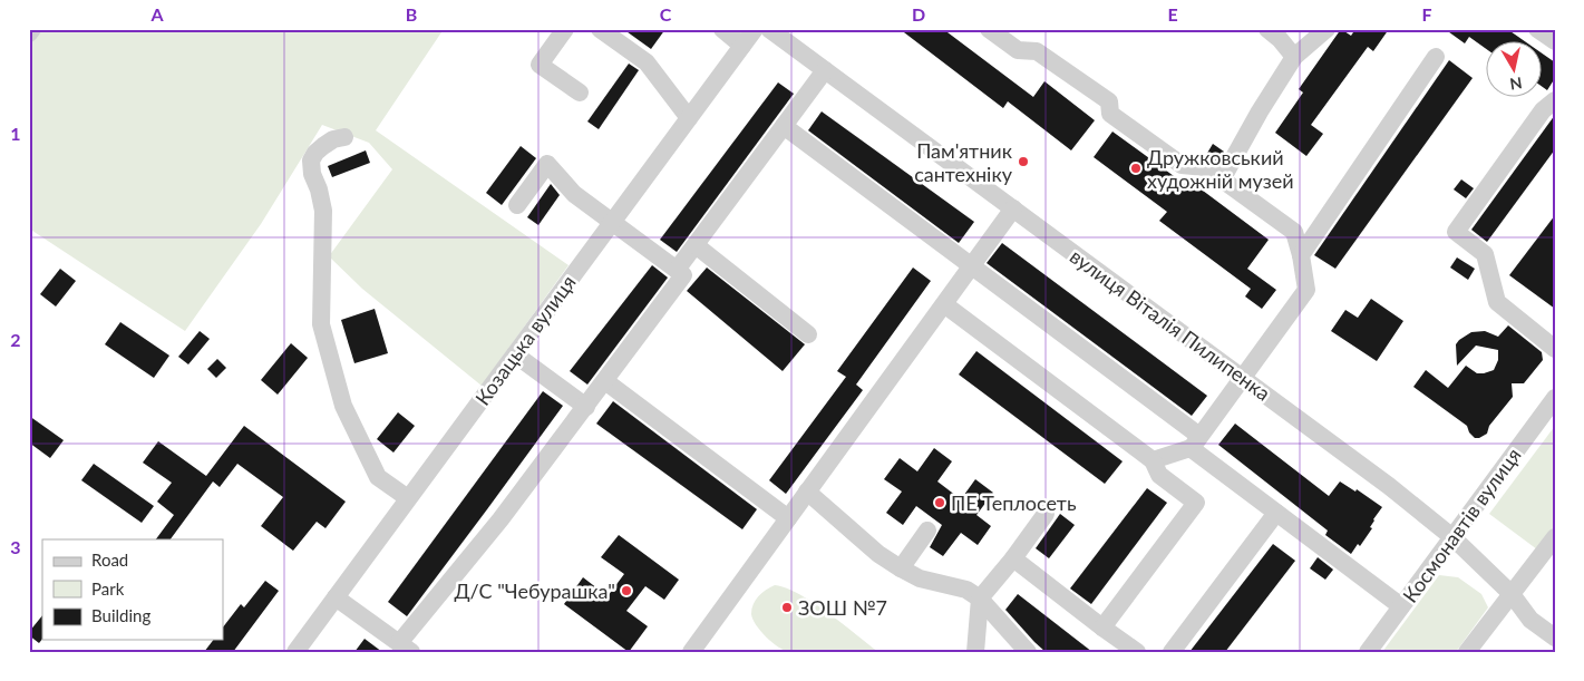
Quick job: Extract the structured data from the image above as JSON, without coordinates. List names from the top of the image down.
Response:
{
  "streets": {
    "street": ["вулиця Віталія Пилипенка", "Козацька вулиця", "Космонавтів вулиця"]
  },
  "crossings": [
    ["вулиця Віталія Пилипенка", "Космонавтів вулиця"]
  ],
  "places": [
    "Пам'ятник сантехніку",
    "Дружковський художній музей",
    "ПЕ Теплосеть",
    "Д/С \"Чебурашка\"",
    "ЗОШ №7"
  ],
  "legend": ["Road", "Park", "Building"],
  "north": "bottom",
  "grid": {
    "columns": [
      "A",
      "B",
      "C",
      "D",
      "E",
      "F"
    ],
    "rows": ["1", "2", "3"]
  }
}
